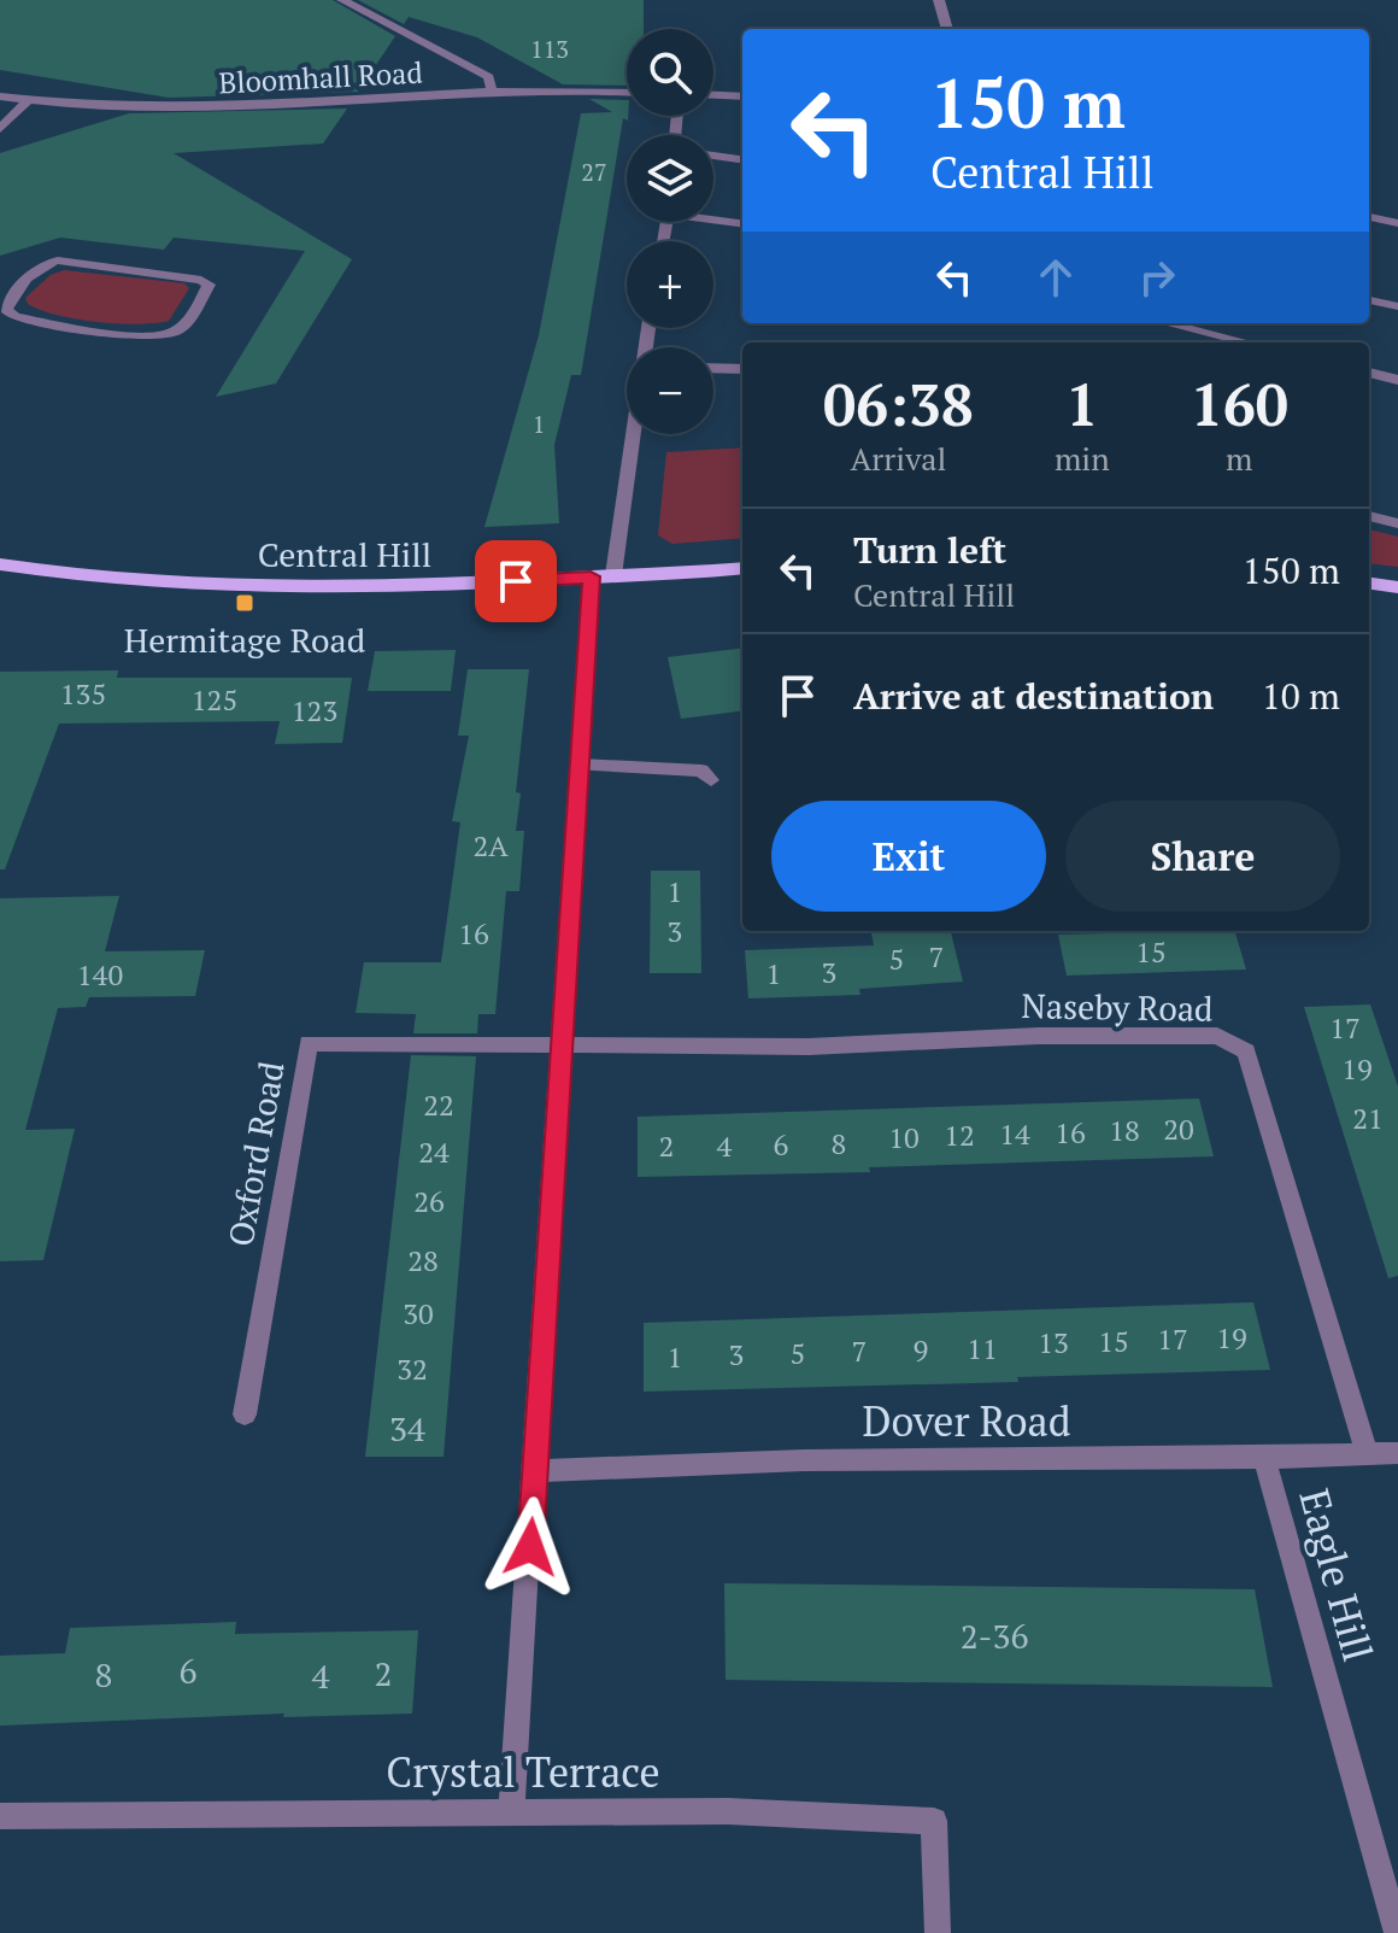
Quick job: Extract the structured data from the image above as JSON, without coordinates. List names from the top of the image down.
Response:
{
  "streets": {
    "main road": ["Central Hill"],
    "street": [
      "Bloomhall Road",
      "Naseby Road",
      "Oxford Road",
      "Dover Road",
      "Eagle Hill",
      "Crystal Terrace"
    ]
  },
  "crossings": [
    ["Naseby Road", "Oxford Road"],
    ["Naseby Road", "Dover Road"],
    ["Dover Road", "Eagle Hill"]
  ],
  "places": {
    "transit": ["Hermitage Road"]
  },
  "house_numbers": [
    "113",
    "27",
    "1",
    "135",
    "125",
    "123",
    "2A",
    "1",
    "3",
    "16",
    "15",
    "7",
    "5",
    "3",
    "1",
    "140",
    "17",
    "19",
    "22",
    "21",
    "20",
    "18",
    "16",
    "14",
    "12",
    "10",
    "8",
    "6",
    "2",
    "4",
    "24",
    "26",
    "28",
    "30",
    "19",
    "17",
    "15",
    "13",
    "11",
    "9",
    "7",
    "5",
    "3",
    "1",
    "32",
    "34",
    "2-36",
    "6",
    "2",
    "8",
    "4"
  ],
  "page": {
    "map_buttons": ["+", "−"],
    "turn": ["150 m", "Central Hill"],
    "eta": [
      "06:38",
      "Arrival",
      "1",
      "min",
      "160",
      "m"
    ],
    "list": [
      {
        "name": "Turn left",
        "note": "Central Hill",
        "value": "150 m"
      },
      {
        "name": "Arrive at destination",
        "value": "10 m"
      }
    ],
    "buttons": ["Exit", "Share"]
  }
}
